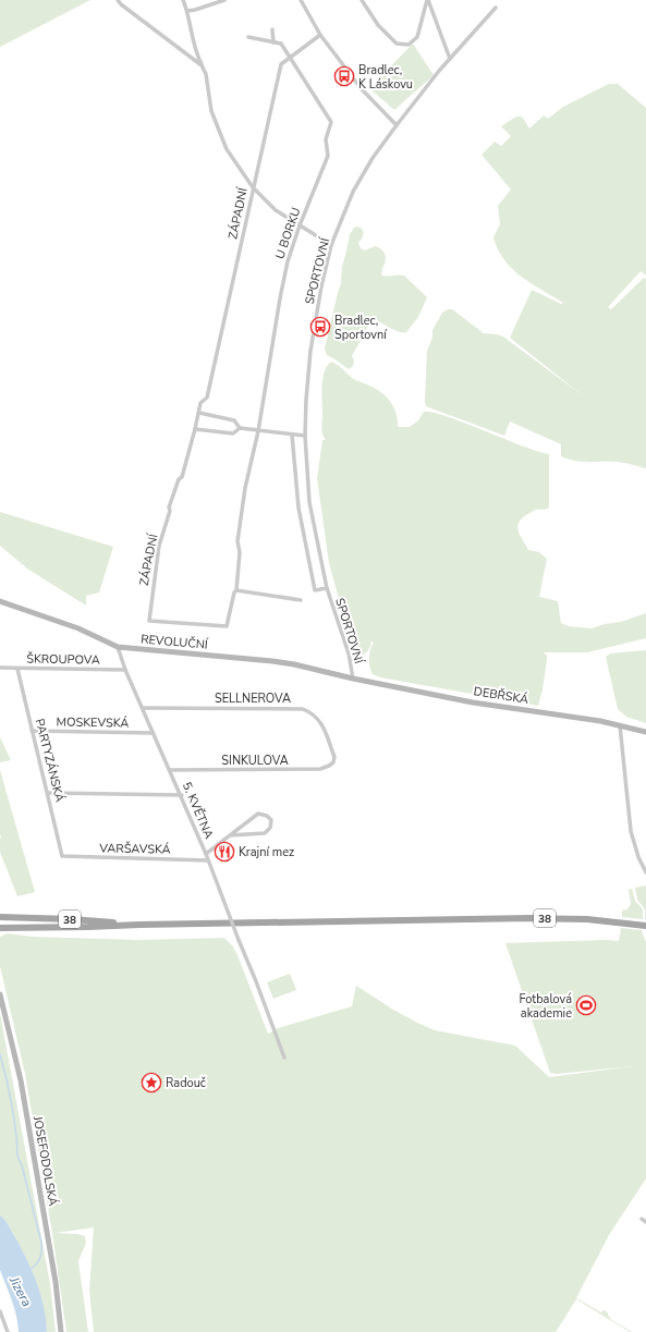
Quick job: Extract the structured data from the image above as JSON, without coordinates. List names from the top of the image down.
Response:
{
  "streets": {
    "main road": [
      "REVOLUČNÍ",
      "DEBŘSKÁ",
      "38",
      "JOSEFODOLSKÁ"
    ],
    "street": [
      "ZÁPADNÍ",
      "U BORKU",
      "SPORTOVNÍ",
      "ŠKROUPOVA",
      "SELLNEROVA",
      "MOSKEVSKÁ",
      "PARTYZÁNSKÁ",
      "SINKULOVA",
      "5. KVĚTNA",
      "VARŠAVSKÁ"
    ]
  },
  "crossings": [
    ["ZÁPADNÍ", "U BORKU"],
    ["SPORTOVNÍ", "REVOLUČNÍ"],
    ["SPORTOVNÍ", "DEBŘSKÁ"],
    ["REVOLUČNÍ", "DEBŘSKÁ"],
    ["REVOLUČNÍ", "5. KVĚTNA"],
    ["ŠKROUPOVA", "PARTYZÁNSKÁ"],
    ["ŠKROUPOVA", "5. KVĚTNA"],
    ["SELLNEROVA", "SINKULOVA"],
    ["SELLNEROVA", "5. KVĚTNA"],
    ["MOSKEVSKÁ", "PARTYZÁNSKÁ"],
    ["MOSKEVSKÁ", "5. KVĚTNA"],
    ["PARTYZÁNSKÁ", "VARŠAVSKÁ"],
    ["SINKULOVA", "5. KVĚTNA"],
    ["5. KVĚTNA", "VARŠAVSKÁ"]
  ],
  "water": ["Jizera"],
  "places": {
    "bus stop": ["Bradlec, K Láskovu", "Bradlec, Sportovní"],
    "restaurant": ["Krajní mez"],
    "sports": ["Fotbalová akademie"],
    "place": ["Radouč"]
  }
}
